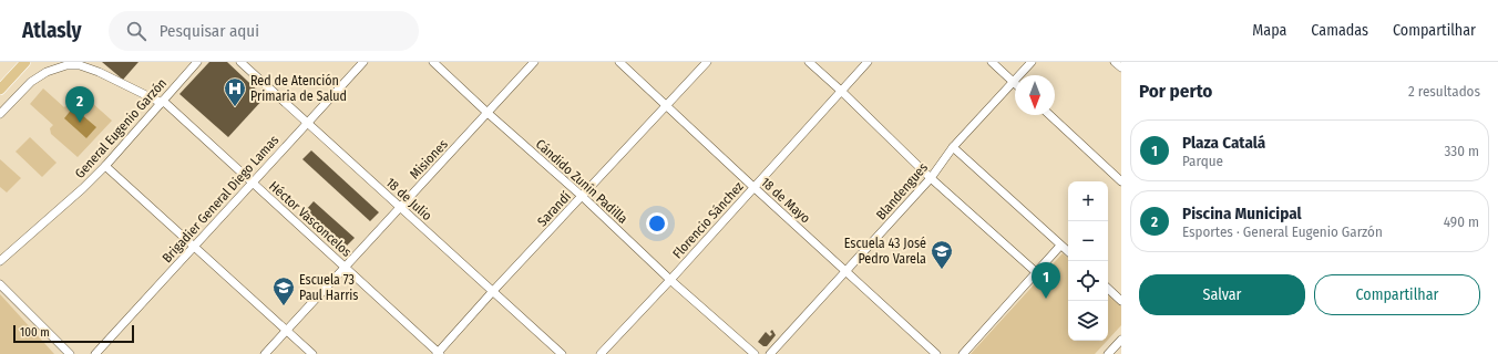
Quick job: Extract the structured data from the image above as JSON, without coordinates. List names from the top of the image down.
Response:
{
  "streets": {
    "street": [
      "General Eugenio Garzón",
      "Misiones",
      "Cándido Zunín Padilla",
      "Blandengues",
      "Brigadier General Diego Lamas",
      "18 de Julio",
      "18 de Mayo",
      "Sarandí",
      "Héctor Vasconcelos",
      "Florencio Sánchez"
    ]
  },
  "crossings": [
    ["General Eugenio Garzón", "Héctor Vasconcelos"],
    ["Misiones", "Cándido Zunín Padilla"],
    ["Misiones", "18 de Julio"],
    ["Misiones", "Héctor Vasconcelos"],
    ["Cándido Zunín Padilla", "Sarandí"],
    ["Cándido Zunín Padilla", "Florencio Sánchez"],
    ["Blandengues", "18 de Mayo"],
    ["Brigadier General Diego Lamas", "18 de Julio"],
    ["Brigadier General Diego Lamas", "Héctor Vasconcelos"],
    ["18 de Julio", "Sarandí"],
    ["18 de Mayo", "Sarandí"],
    ["18 de Mayo", "Florencio Sánchez"],
    ["Sarandí", "Héctor Vasconcelos"]
  ],
  "places": {
    "hospital": ["Red de Atención Primaria de Salud"],
    "school or university": ["Escuela 43 José Pedro Varela", "Escuela 73 Paul Harris"]
  },
  "scale_bar": "100 m",
  "north": "bottom",
  "page": {
    "header": "Atlasly",
    "search": "Pesquisar aqui",
    "nav": ["Mapa", "Camadas", "Compartilhar"],
    "heading": ["Por perto", "2 resultados"],
    "pins": ["2", "1"],
    "list": [
      {
        "mark": "1",
        "name": "Plaza Catalá",
        "note": "Parque",
        "value": "330 m"
      },
      {
        "mark": "2",
        "name": "Piscina Municipal",
        "note": "Esportes · General Eugenio Garzón",
        "value": "490 m"
      }
    ],
    "map_buttons": ["+", "−"],
    "buttons": ["Salvar", "Compartilhar"],
    "scale": "100 m"
  }
}
